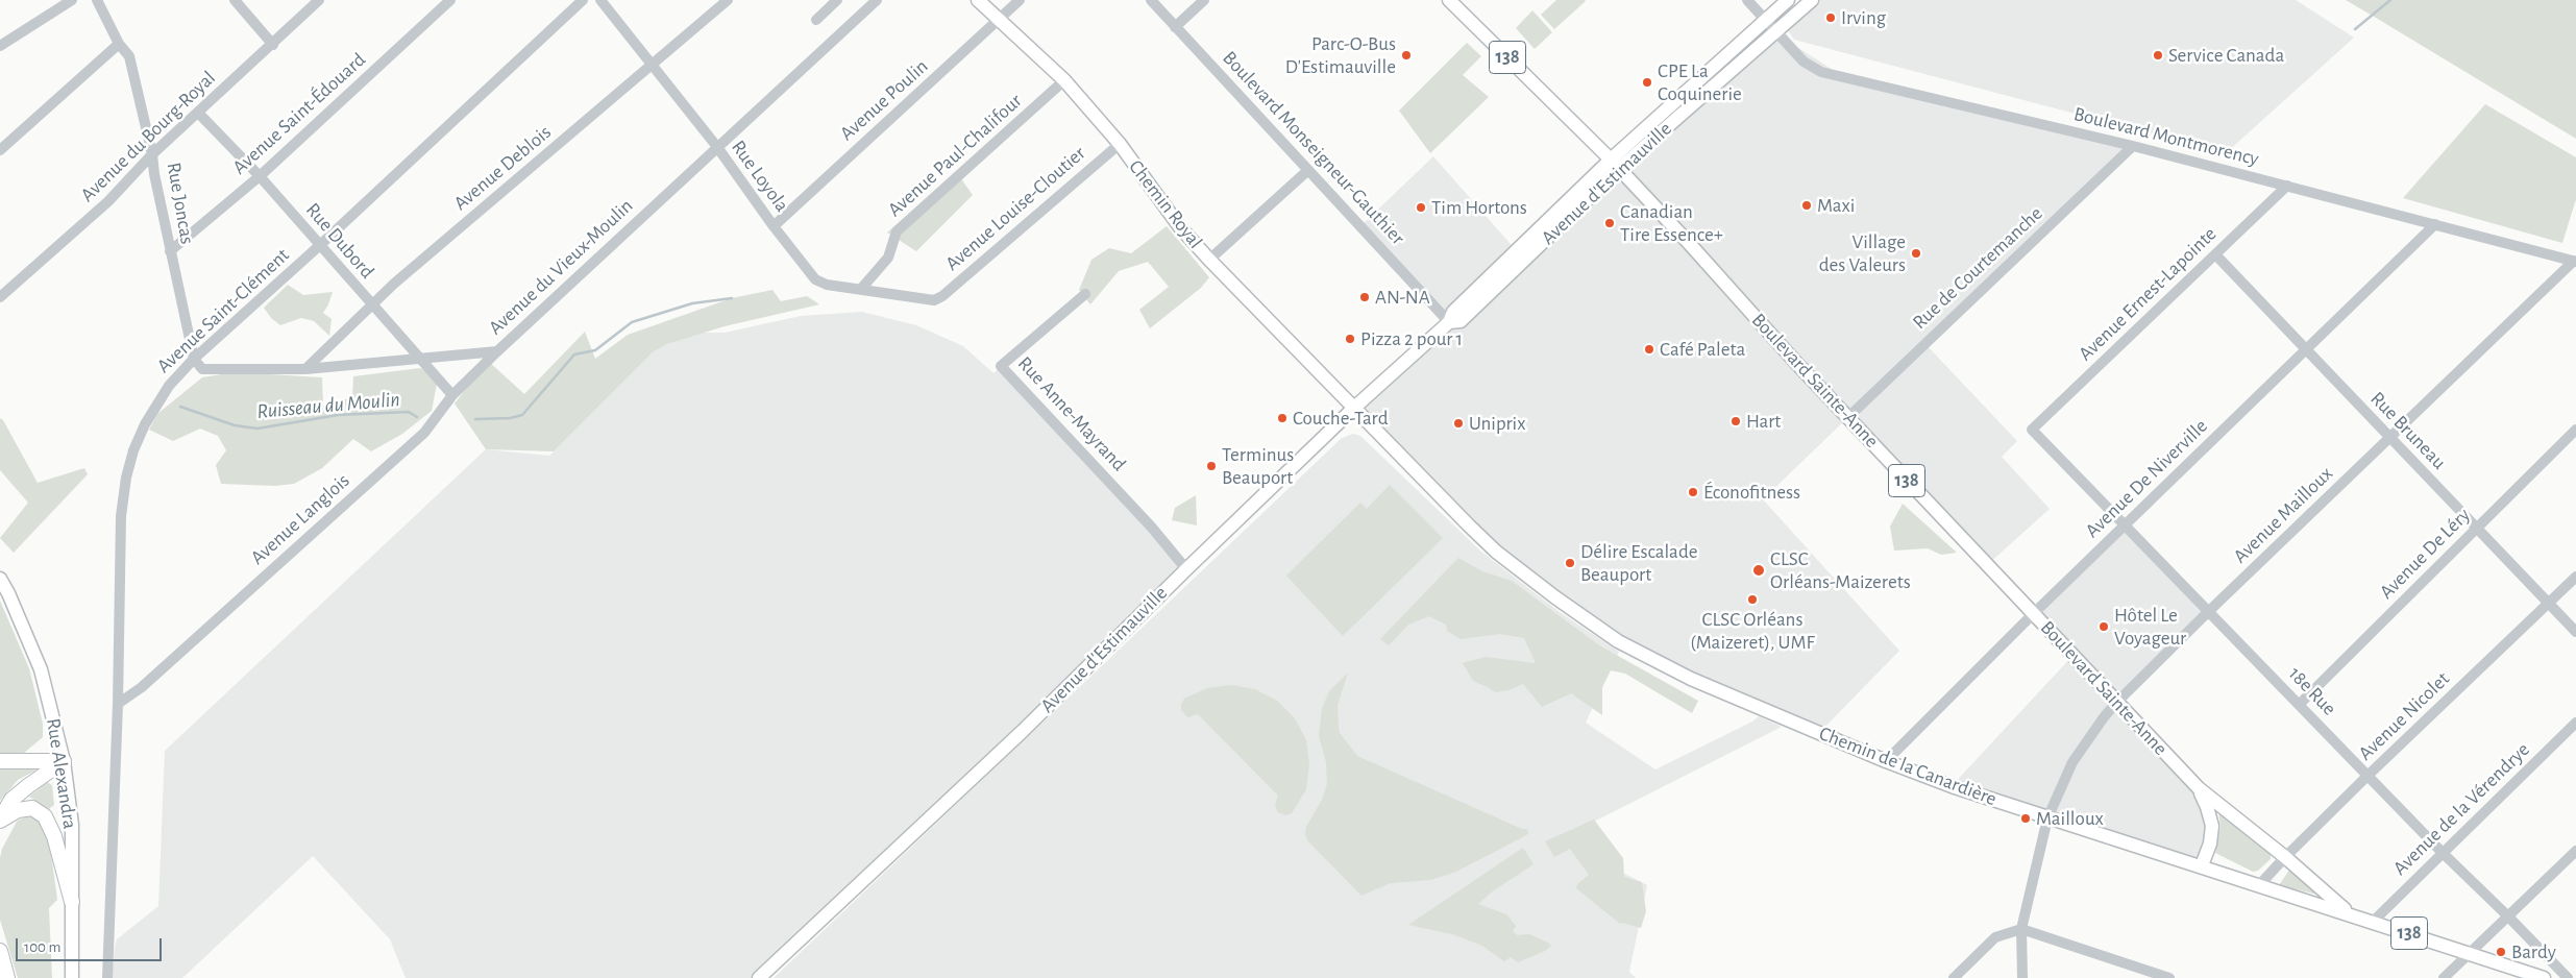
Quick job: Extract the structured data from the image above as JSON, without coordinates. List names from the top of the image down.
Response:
{
  "streets": {
    "main road": [
      "138",
      "Avenue d'Estimauville",
      "Chemin Royal",
      "Boulevard Sainte-Anne",
      "Chemin de la Canardière",
      "Rue Alexandra"
    ],
    "street": [
      "Avenue Poulin",
      "Avenue Saint-Édouard",
      "Avenue du Bourg-Royal",
      "Boulevard Montmorency",
      "Boulevard Monseigneur-Gauthier",
      "Avenue Paul-Chalifour",
      "Avenue Deblois",
      "Rue Loyola",
      "Rue Joncas",
      "Avenue Louise-Cloutier",
      "Rue Dubord",
      "Avenue du Vieux-Moulin",
      "Rue de Courtemanche",
      "Avenue Ernest-Lapointe",
      "Avenue Saint-Clément",
      "Rue Anne-Mayrand",
      "Rue Bruneau",
      "Avenue De Niverville",
      "Avenue Mailloux",
      "Avenue Langlois",
      "Avenue De Léry",
      "18e Rue",
      "Avenue Nicolet",
      "Avenue de la Vérendrye"
    ]
  },
  "crossings": [
    ["Avenue Poulin", "Rue Loyola"],
    ["Avenue Poulin", "Chemin Royal"],
    ["Avenue Saint-Édouard", "Rue Joncas"],
    ["Avenue Saint-Édouard", "Rue Dubord"],
    ["Avenue du Bourg-Royal", "Rue Joncas"],
    ["Avenue du Bourg-Royal", "Rue Dubord"],
    ["Boulevard Montmorency", "Avenue d'Estimauville"],
    ["Boulevard Montmorency", "Rue de Courtemanche"],
    ["Boulevard Montmorency", "Avenue Ernest-Lapointe"],
    ["Boulevard Montmorency", "Avenue De Niverville"],
    ["Boulevard Montmorency", "Avenue Mailloux"],
    ["Boulevard Monseigneur-Gauthier", "Avenue d'Estimauville"],
    ["Avenue Paul-Chalifour", "Rue Loyola"],
    ["Avenue Paul-Chalifour", "Chemin Royal"],
    ["Avenue Deblois", "Rue Loyola"],
    ["Avenue Deblois", "Rue Dubord"],
    ["Avenue Deblois", "Avenue du Vieux-Moulin"],
    ["Rue Loyola", "Avenue Louise-Cloutier"],
    ["Rue Loyola", "Avenue du Vieux-Moulin"],
    ["Avenue d'Estimauville", "Chemin Royal"],
    ["Avenue d'Estimauville", "Boulevard Sainte-Anne"],
    ["Avenue d'Estimauville", "Rue Anne-Mayrand"],
    ["Avenue d'Estimauville", "Chemin de la Canardière"],
    ["Rue Joncas", "Avenue du Vieux-Moulin"],
    ["Rue Joncas", "Avenue Saint-Clément"],
    ["Chemin Royal", "Avenue Louise-Cloutier"],
    ["Chemin Royal", "Chemin de la Canardière"],
    ["Rue Dubord", "Avenue du Vieux-Moulin"],
    ["Rue Dubord", "Avenue Saint-Clément"],
    ["Rue Dubord", "Avenue Langlois"],
    ["Avenue du Vieux-Moulin", "Avenue Saint-Clément"],
    ["Avenue du Vieux-Moulin", "Avenue Langlois"],
    ["Rue de Courtemanche", "Boulevard Sainte-Anne"],
    ["Avenue Ernest-Lapointe", "Rue Bruneau"],
    ["Avenue Ernest-Lapointe", "18e Rue"],
    ["Avenue Saint-Clément", "Avenue Langlois"],
    ["Boulevard Sainte-Anne", "Avenue De Niverville"],
    ["Boulevard Sainte-Anne", "Avenue Mailloux"],
    ["Boulevard Sainte-Anne", "Avenue Nicolet"],
    ["Boulevard Sainte-Anne", "Chemin de la Canardière"],
    ["Rue Bruneau", "Avenue De Niverville"],
    ["Rue Bruneau", "Avenue Mailloux"],
    ["Rue Bruneau", "Avenue De Léry"],
    ["Rue Bruneau", "Avenue Nicolet"],
    ["Avenue De Niverville", "18e Rue"],
    ["Avenue De Niverville", "Chemin de la Canardière"],
    ["Avenue Mailloux", "18e Rue"],
    ["Avenue Mailloux", "Chemin de la Canardière"],
    ["Avenue De Léry", "18e Rue"],
    ["18e Rue", "Avenue Nicolet"],
    ["18e Rue", "Avenue de la Vérendrye"],
    ["Avenue Nicolet", "Chemin de la Canardière"],
    ["Chemin de la Canardière", "Avenue de la Vérendrye"]
  ],
  "water": ["Ruisseau du Moulin"],
  "places": [
    "Irving",
    "Parc-O-Bus D'Estimauville",
    "Service Canada",
    "CPE La Coquinerie",
    "Maxi",
    "Tim Hortons",
    "Canadian Tire Essence+",
    "Village des Valeurs",
    "AN-NA",
    "Pizza 2 pour 1",
    "Café Paleta",
    "Couche-Tard",
    "Hart",
    "Uniprix",
    "Terminus Beauport",
    "Éconofitness",
    "Délire Escalade Beauport",
    "CLSC Orléans-Maizerets",
    "CLSC Orléans (Maizeret), UMF",
    "Hôtel Le Voyageur",
    "Mailloux",
    "Bardy"
  ],
  "scale_bar": "100 m"
}
